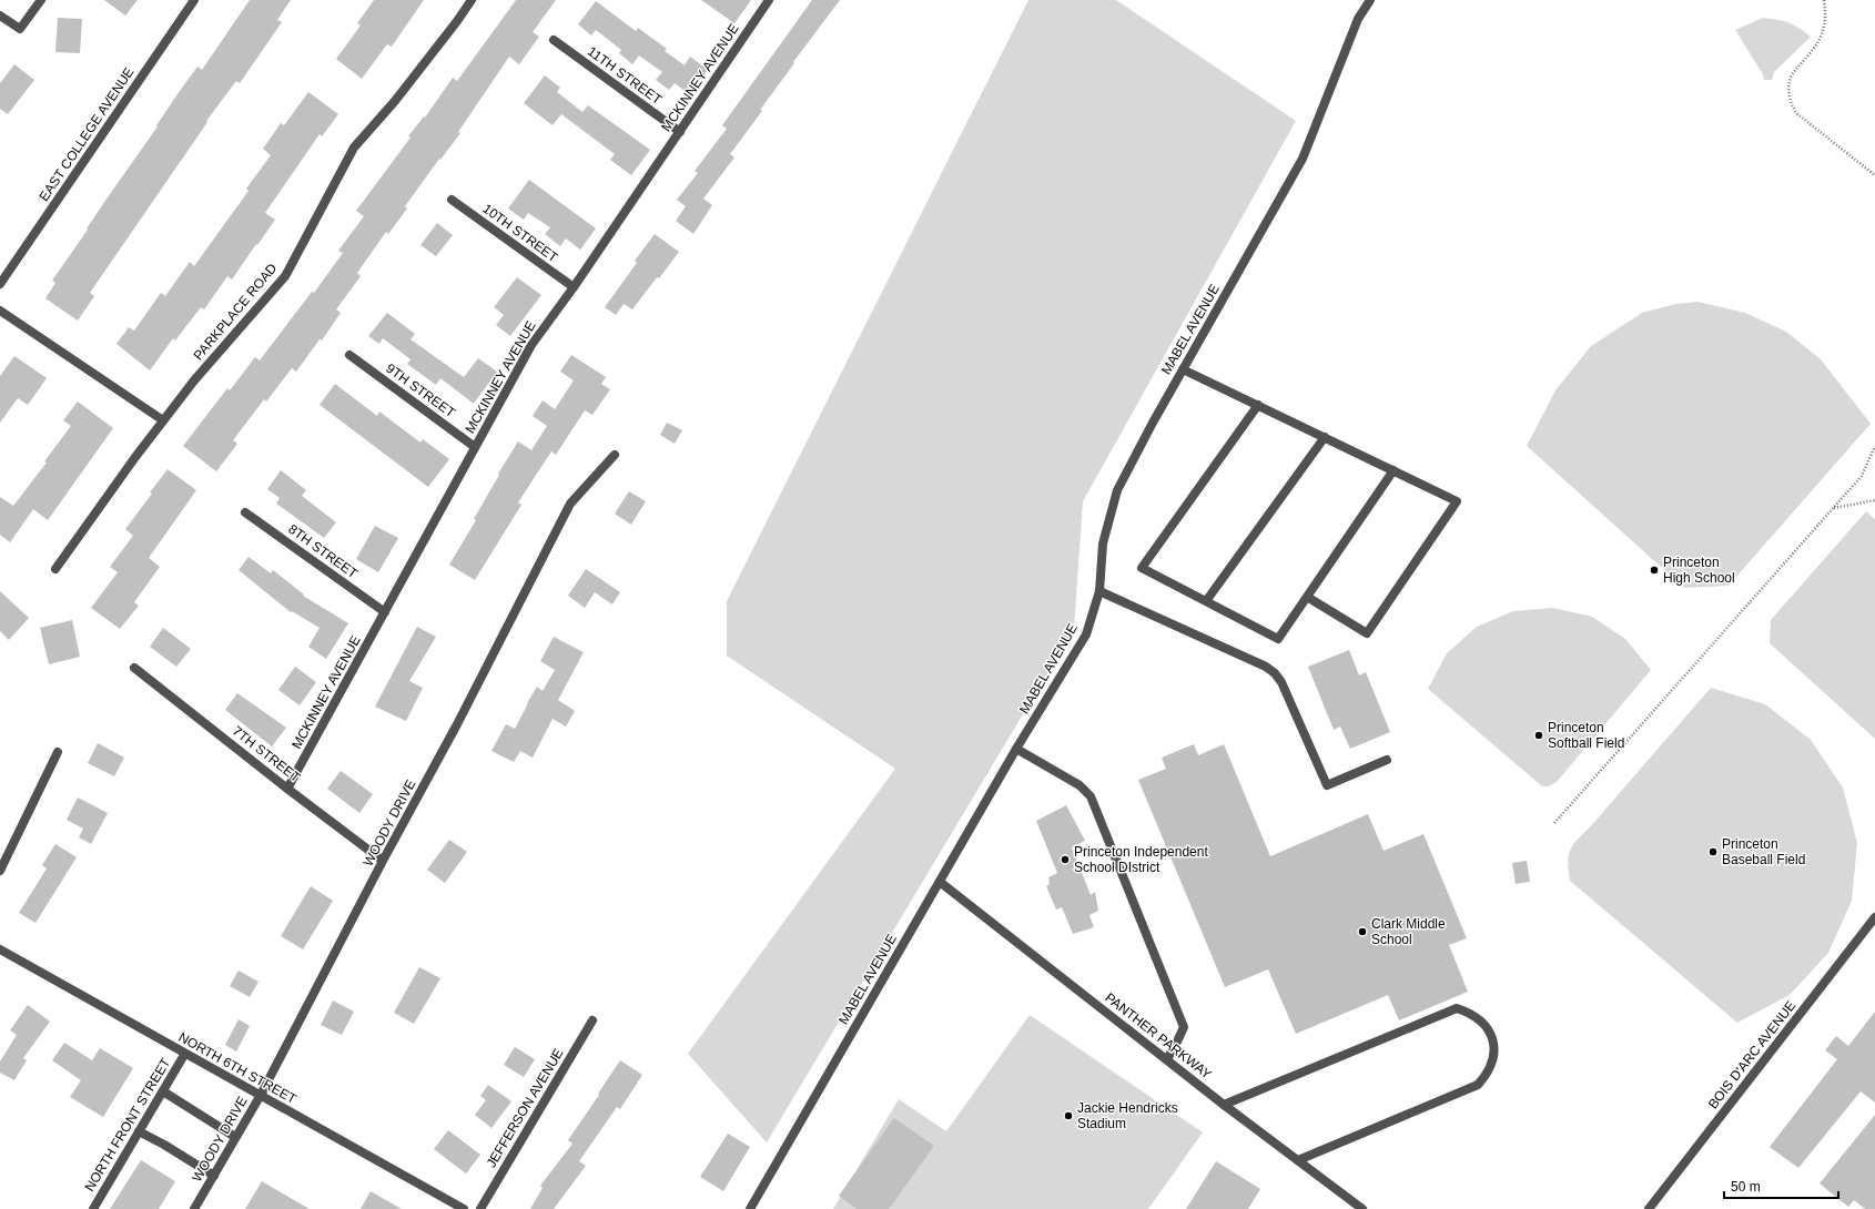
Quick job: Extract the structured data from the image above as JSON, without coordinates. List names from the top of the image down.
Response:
{
  "streets": {
    "street": [
      "11TH STREET",
      "MCKINNEY AVENUE",
      "EAST COLLEGE AVENUE",
      "10TH STREET",
      "PARKPLACE ROAD",
      "MABEL AVENUE",
      "9TH STREET",
      "8TH STREET",
      "7TH STREET",
      "WOODY DRIVE",
      "PANTHER PARKWAY",
      "BOIS D'ARC AVENUE",
      "NORTH 6TH STREET",
      "JEFFERSON AVENUE",
      "NORTH FRONT STREET"
    ]
  },
  "crossings": [
    ["11TH STREET", "MCKINNEY AVENUE"],
    ["MCKINNEY AVENUE", "10TH STREET"],
    ["MCKINNEY AVENUE", "9TH STREET"],
    ["MCKINNEY AVENUE", "8TH STREET"],
    ["MCKINNEY AVENUE", "7TH STREET"],
    ["MABEL AVENUE", "PANTHER PARKWAY"],
    ["7TH STREET", "WOODY DRIVE"],
    ["WOODY DRIVE", "NORTH 6TH STREET"],
    ["NORTH 6TH STREET", "NORTH FRONT STREET"]
  ],
  "places": [
    "Princeton High School",
    "Princeton Softball Field",
    "Princeton Baseball Field",
    "Princeton Independent School DIstrict",
    "Clark Middle School",
    "Jackie Hendricks Stadium"
  ],
  "scale_bar": "50 m"
}
